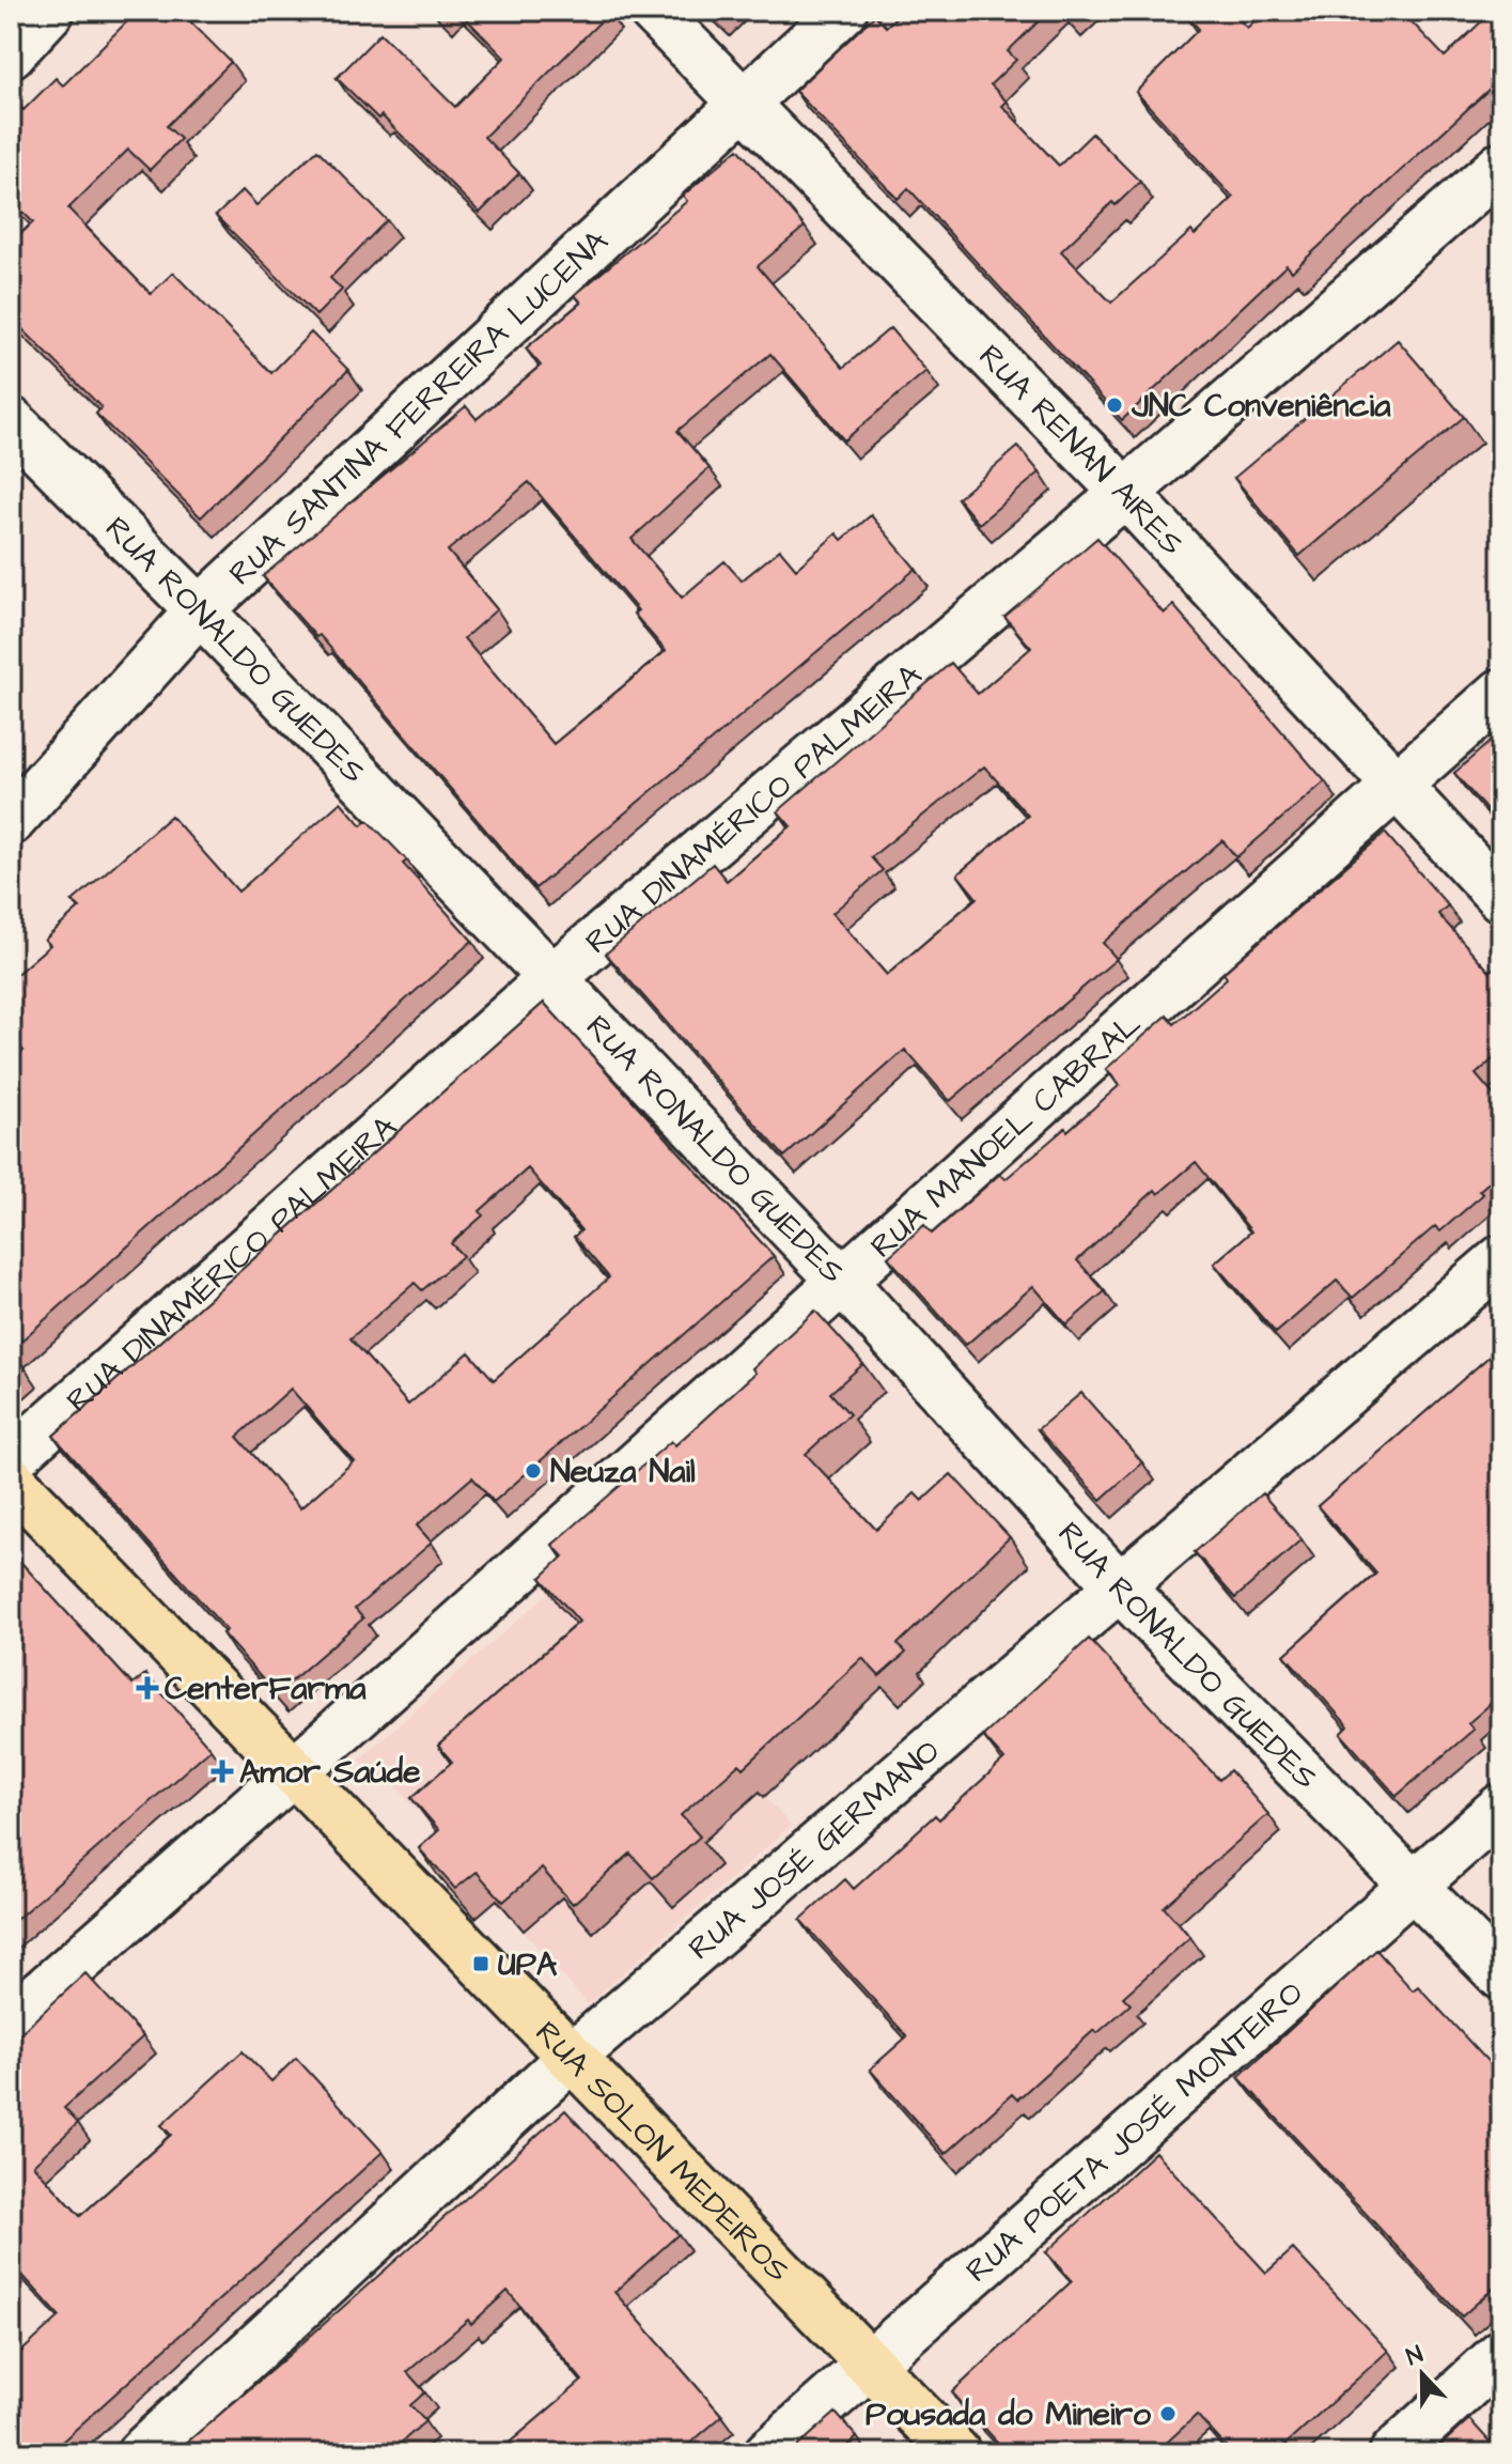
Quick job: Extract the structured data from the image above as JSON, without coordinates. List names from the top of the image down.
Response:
{
  "streets": {
    "main road": ["RUA SOLON MEDEIROS"],
    "street": [
      "RUA SANTINA FERREIRA LUCENA",
      "RUA RENAN AIRES",
      "RUA RONALDO GUEDES",
      "RUA DINAMÉRICO PALMEIRA",
      "RUA MANOEL CABRAL",
      "RUA JOSÉ GERMANO",
      "RUA POETA JOSÉ MONTEIRO"
    ]
  },
  "crossings": [
    ["RUA SANTINA FERREIRA LUCENA", "RUA RENAN AIRES"],
    ["RUA SANTINA FERREIRA LUCENA", "RUA RONALDO GUEDES"],
    ["RUA RENAN AIRES", "RUA DINAMÉRICO PALMEIRA"],
    ["RUA RENAN AIRES", "RUA MANOEL CABRAL"],
    ["RUA RONALDO GUEDES", "RUA DINAMÉRICO PALMEIRA"],
    ["RUA RONALDO GUEDES", "RUA MANOEL CABRAL"],
    ["RUA RONALDO GUEDES", "RUA JOSÉ GERMANO"],
    ["RUA RONALDO GUEDES", "RUA POETA JOSÉ MONTEIRO"],
    ["RUA MANOEL CABRAL", "RUA SOLON MEDEIROS"],
    ["RUA JOSÉ GERMANO", "RUA SOLON MEDEIROS"],
    ["RUA POETA JOSÉ MONTEIRO", "RUA SOLON MEDEIROS"]
  ],
  "places": {
    "other": ["JNC Conveniência", "Neuza Nail", "Pousada do Mineiro"],
    "health": ["CenterFarma", "Amor Saúde"],
    "transit": ["UPA"]
  },
  "north": "top"
}
